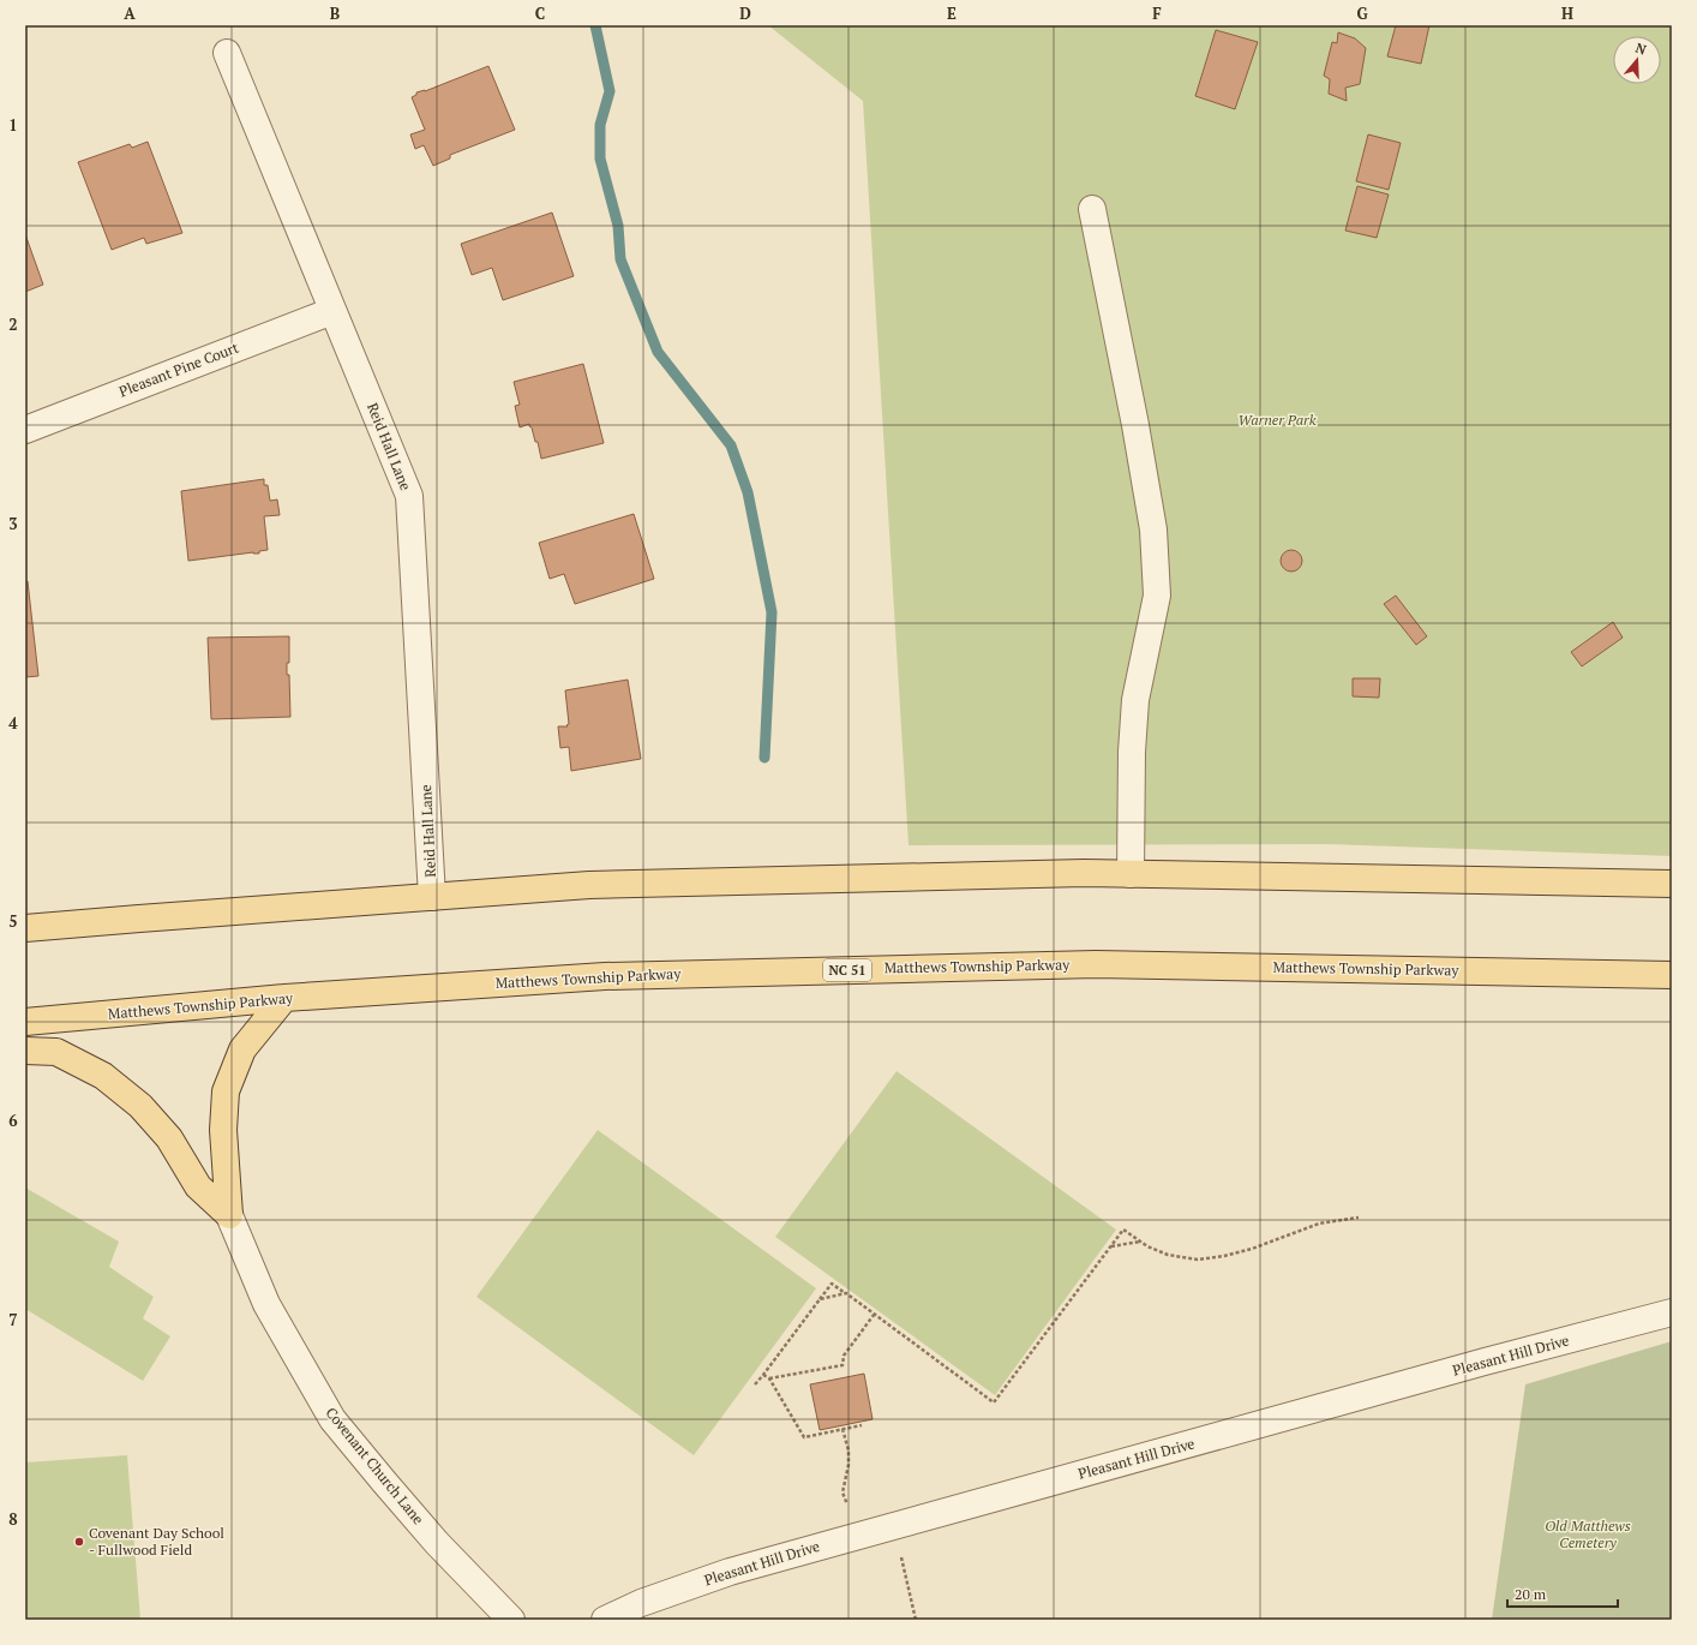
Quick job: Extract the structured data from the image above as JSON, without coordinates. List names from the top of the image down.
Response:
{
  "streets": {
    "main road": ["Matthews Township Parkway", "NC 51"],
    "street": [
      "Pleasant Pine Court",
      "Reid Hall Lane",
      "Pleasant Hill Drive",
      "Covenant Church Lane"
    ]
  },
  "crossings": [
    ["Pleasant Pine Court", "Reid Hall Lane"]
  ],
  "parks": ["Warner Park", "Old Matthews Cemetery"],
  "places": ["Covenant Day School - Fullwood Field"],
  "scale_bar": "20 m",
  "north": "top",
  "grid": {
    "columns": [
      "A",
      "B",
      "C",
      "D",
      "E",
      "F",
      "G",
      "H"
    ],
    "rows": [
      "1",
      "2",
      "3",
      "4",
      "5",
      "6",
      "7",
      "8"
    ]
  }
}
